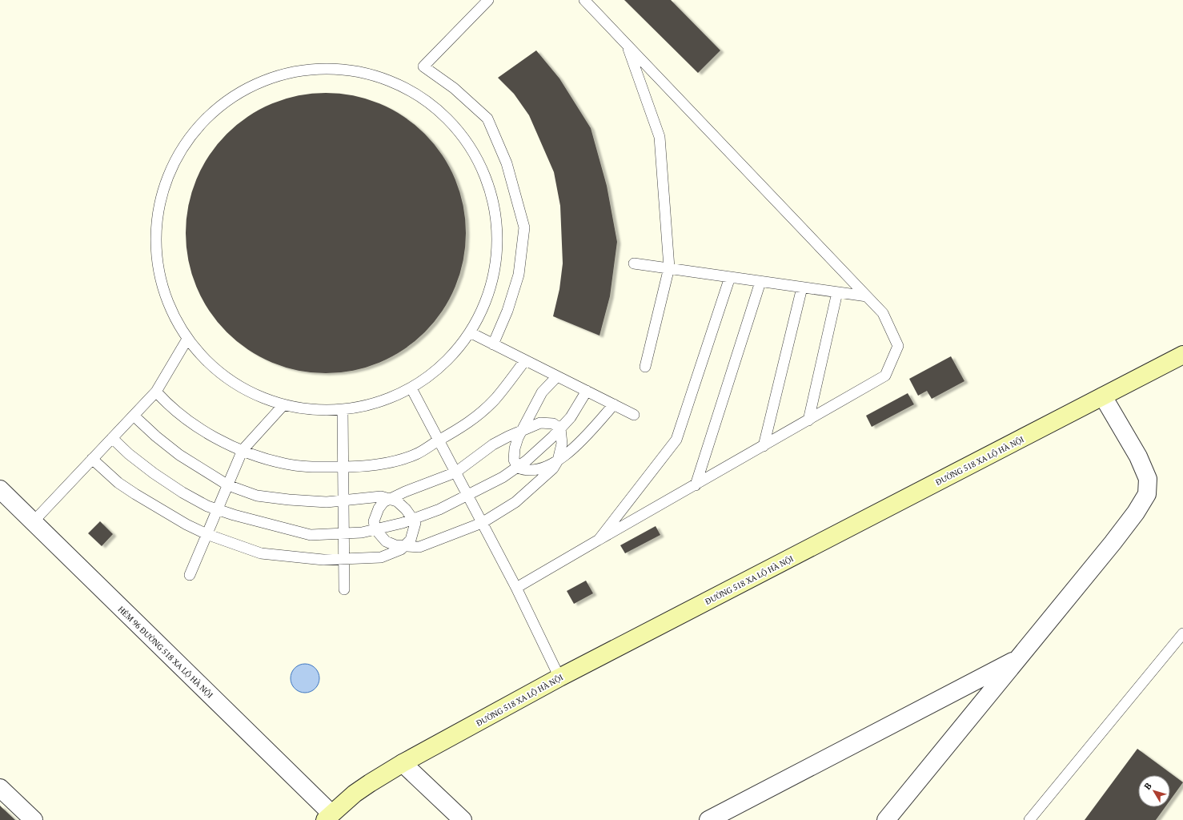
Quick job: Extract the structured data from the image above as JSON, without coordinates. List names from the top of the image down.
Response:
{
  "streets": {
    "street": ["ĐƯỜNG 518 XA LỘ HÀ NỘI", "HẺM 96 ĐƯỜNG 518 XA LỘ HÀ NỘI"]
  },
  "crossings": [
    ["ĐƯỜNG 518 XA LỘ HÀ NỘI", "HẺM 96 ĐƯỜNG 518 XA LỘ HÀ NỘI"]
  ],
  "north": "top left"
}
